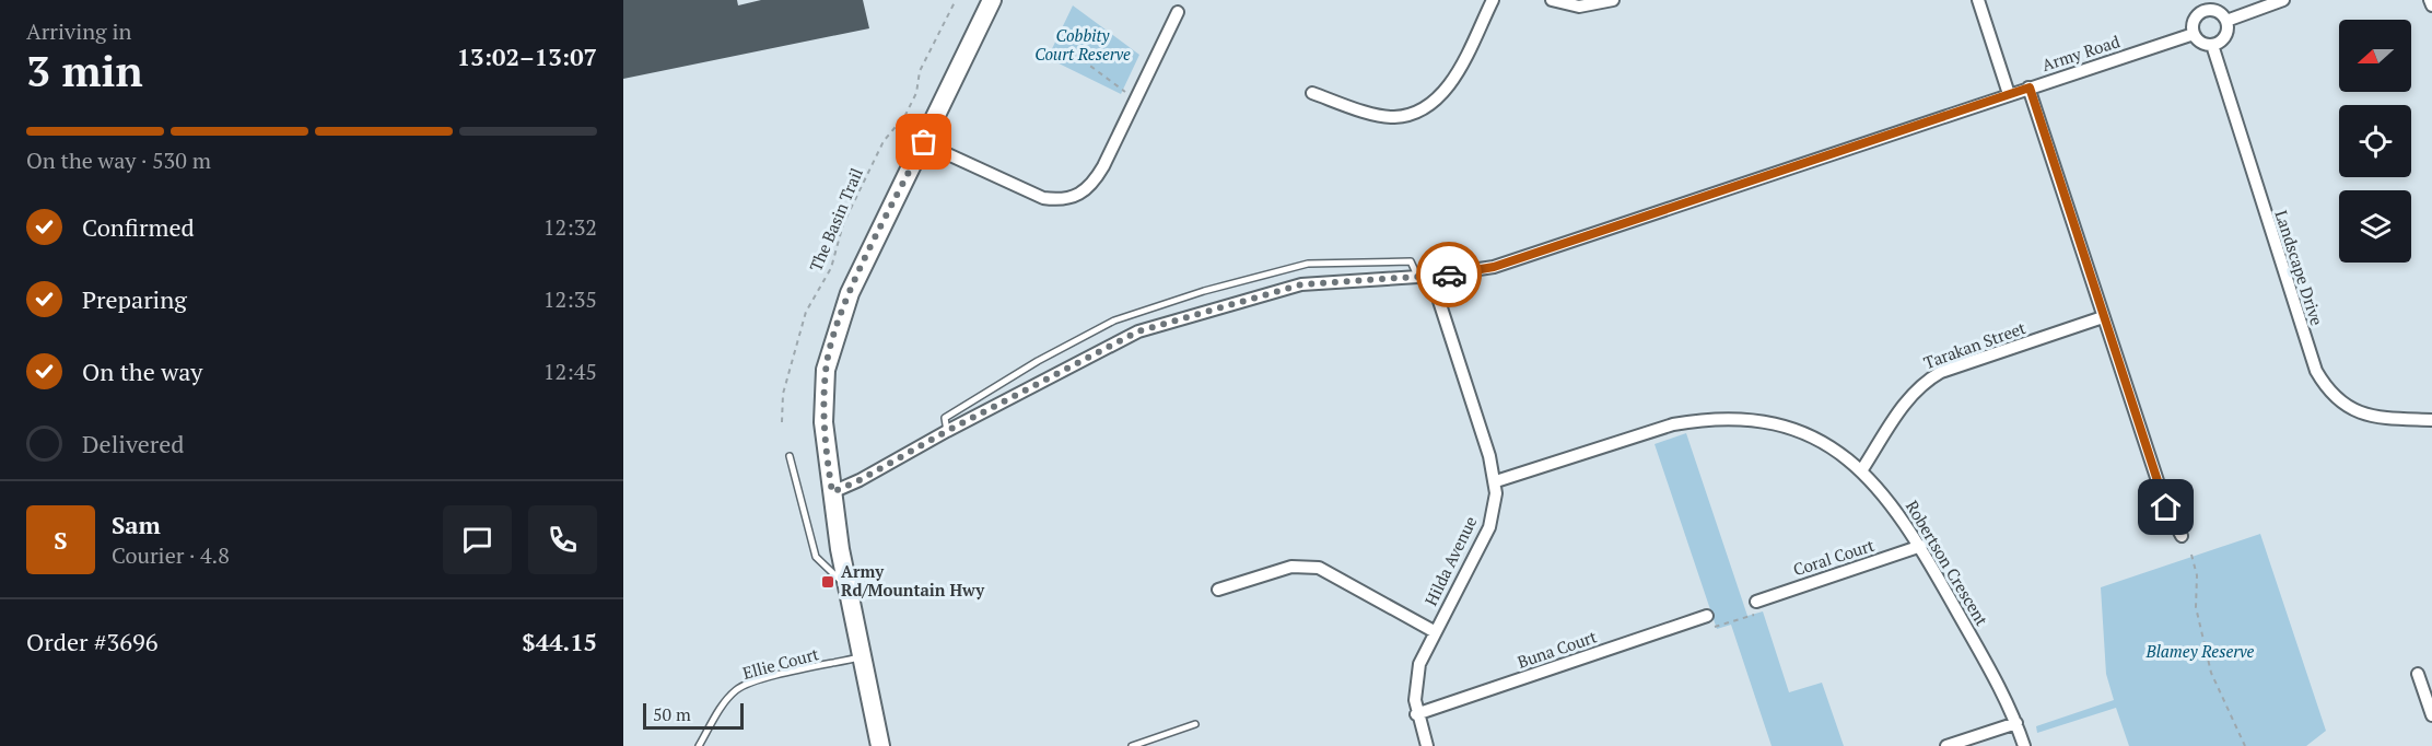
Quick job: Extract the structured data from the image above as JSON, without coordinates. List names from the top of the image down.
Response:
{
  "streets": {
    "street": [
      "Army Road",
      "Landscape Drive",
      "Tarakan Street",
      "Coral Court",
      "Hilda Avenue",
      "Robertson Crescent",
      "Buna Court"
    ],
    "lane": ["Ellie Court"],
    "path": ["The Basin Trail"]
  },
  "crossings": [
    ["Army Road", "Landscape Drive"],
    ["Army Road", "Hilda Avenue"],
    ["Tarakan Street", "Robertson Crescent"],
    ["Coral Court", "Robertson Crescent"],
    ["Hilda Avenue", "Robertson Crescent"],
    ["Hilda Avenue", "Buna Court"]
  ],
  "parks": ["Cobbity Court Reserve", "Blamey Reserve"],
  "places": {
    "transit": ["Army Rd/Mountain Hwy"]
  },
  "scale_bar": "50 m",
  "north": "left",
  "page": {
    "heading": ["3 min", "Arriving in", "13:02–13:07"],
    "panel": [
      "Sam",
      "Courier · 4.8",
      "Order #3696",
      "$44.15"
    ],
    "bar": "On the way · 530 m",
    "list": [
      ["Confirmed", "12:32"],
      ["Preparing", "12:35"],
      ["On the way", "12:45"],
      "Delivered"
    ],
    "round": "S",
    "scale": "50 m"
  }
}
